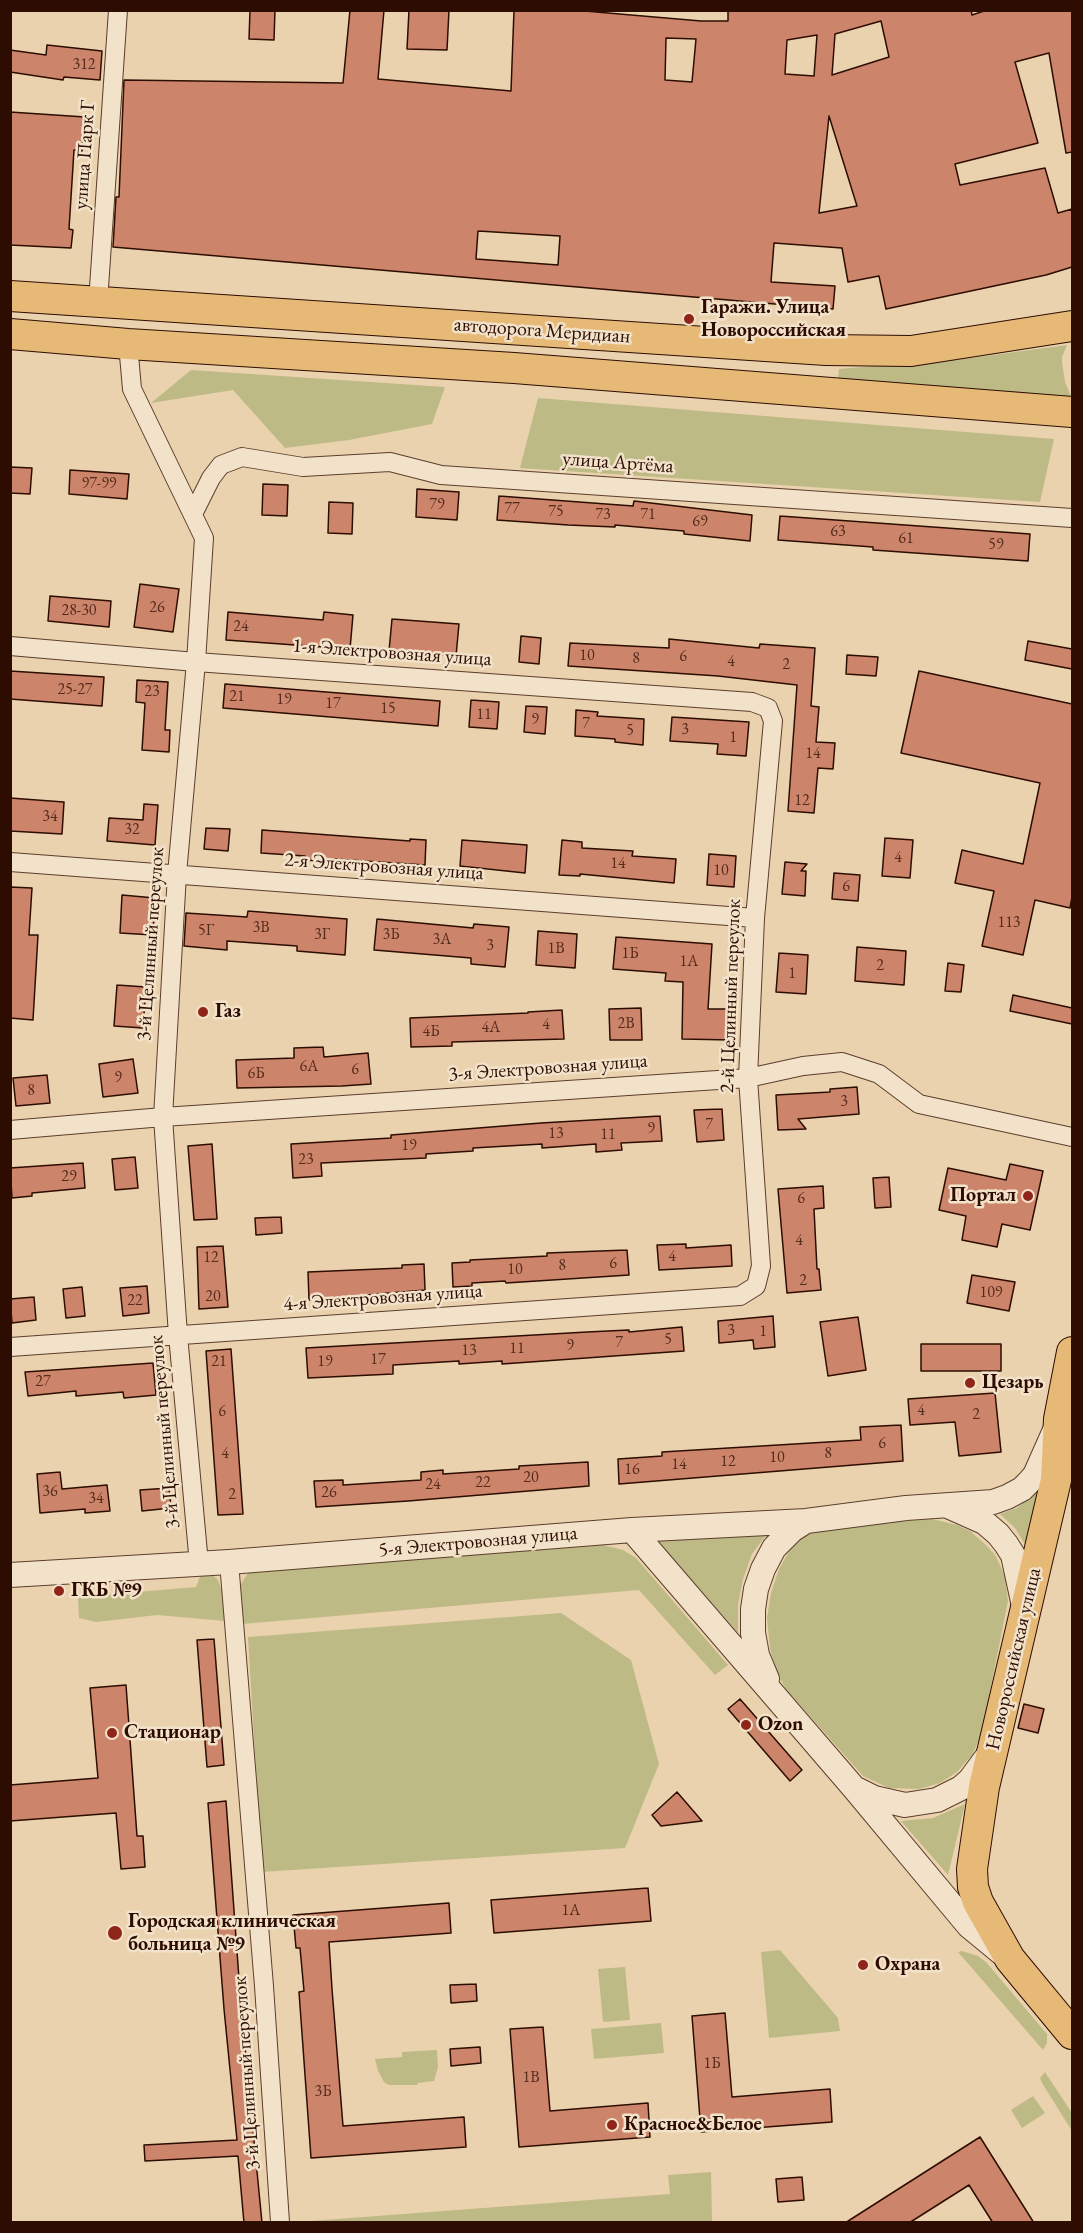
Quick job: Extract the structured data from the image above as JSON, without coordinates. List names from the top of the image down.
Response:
{
  "streets": {
    "main road": ["автодорога Меридиан", "Новороссийская улица"],
    "street": [
      "улица Парк Г",
      "улица Артёма",
      "1-я Электровозная улица",
      "2-я Электровозная улица",
      "3-й Целинный переулок",
      "2-й Целинный переулок",
      "3-я Электровозная улица",
      "4-я Электровозная улица",
      "5-я Электровозная улица"
    ]
  },
  "crossings": [
    ["улица Парк Г", "автодорога Меридиан"],
    ["автодорога Меридиан", "3-й Целинный переулок"],
    ["улица Артёма", "3-й Целинный переулок"],
    ["1-я Электровозная улица", "3-й Целинный переулок"],
    ["1-я Электровозная улица", "2-й Целинный переулок"],
    ["2-я Электровозная улица", "3-й Целинный переулок"],
    ["2-я Электровозная улица", "2-й Целинный переулок"],
    ["3-й Целинный переулок", "3-я Электровозная улица"],
    ["3-й Целинный переулок", "4-я Электровозная улица"],
    ["3-й Целинный переулок", "5-я Электровозная улица"],
    ["2-й Целинный переулок", "3-я Электровозная улица"],
    ["2-й Целинный переулок", "4-я Электровозная улица"],
    ["5-я Электровозная улица", "Новороссийская улица"]
  ],
  "places": [
    "Гаражи. Улица Новороссийская",
    "Газ",
    "Портал",
    "Цезарь",
    "ГКБ №9",
    "Ozon",
    "Стационар",
    "Городская клиническая больница №9",
    "Охрана",
    "Красное&Белое"
  ],
  "house_numbers": [
    "312",
    "97-99",
    "79",
    "77",
    "75",
    "73",
    "71",
    "69",
    "63",
    "61",
    "59",
    "26",
    "28-30",
    "24",
    "10",
    "6",
    "8",
    "4",
    "2",
    "25-27",
    "23",
    "21",
    "19",
    "17",
    "15",
    "11",
    "9",
    "7",
    "3",
    "5",
    "1",
    "14",
    "12",
    "34",
    "32",
    "4",
    "14",
    "10",
    "6",
    "113",
    "3В",
    "5Г",
    "3Г",
    "3Б",
    "3А",
    "3",
    "1В",
    "1Б",
    "1А",
    "2",
    "1",
    "2В",
    "4",
    "4А",
    "4Б",
    "6А",
    "6",
    "6Б",
    "9",
    "8",
    "3",
    "7",
    "9",
    "13",
    "11",
    "19",
    "23",
    "29",
    "6",
    "4",
    "4",
    "12",
    "6",
    "8",
    "10",
    "2",
    "109",
    "20",
    "22",
    "3",
    "1",
    "5",
    "7",
    "9",
    "11",
    "13",
    "17",
    "21",
    "19",
    "27",
    "4",
    "6",
    "2",
    "6",
    "4",
    "8",
    "10",
    "12",
    "14",
    "16",
    "20",
    "22",
    "24",
    "36",
    "26",
    "2",
    "34",
    "1А",
    "1Б",
    "1В",
    "3Б"
  ]
}
